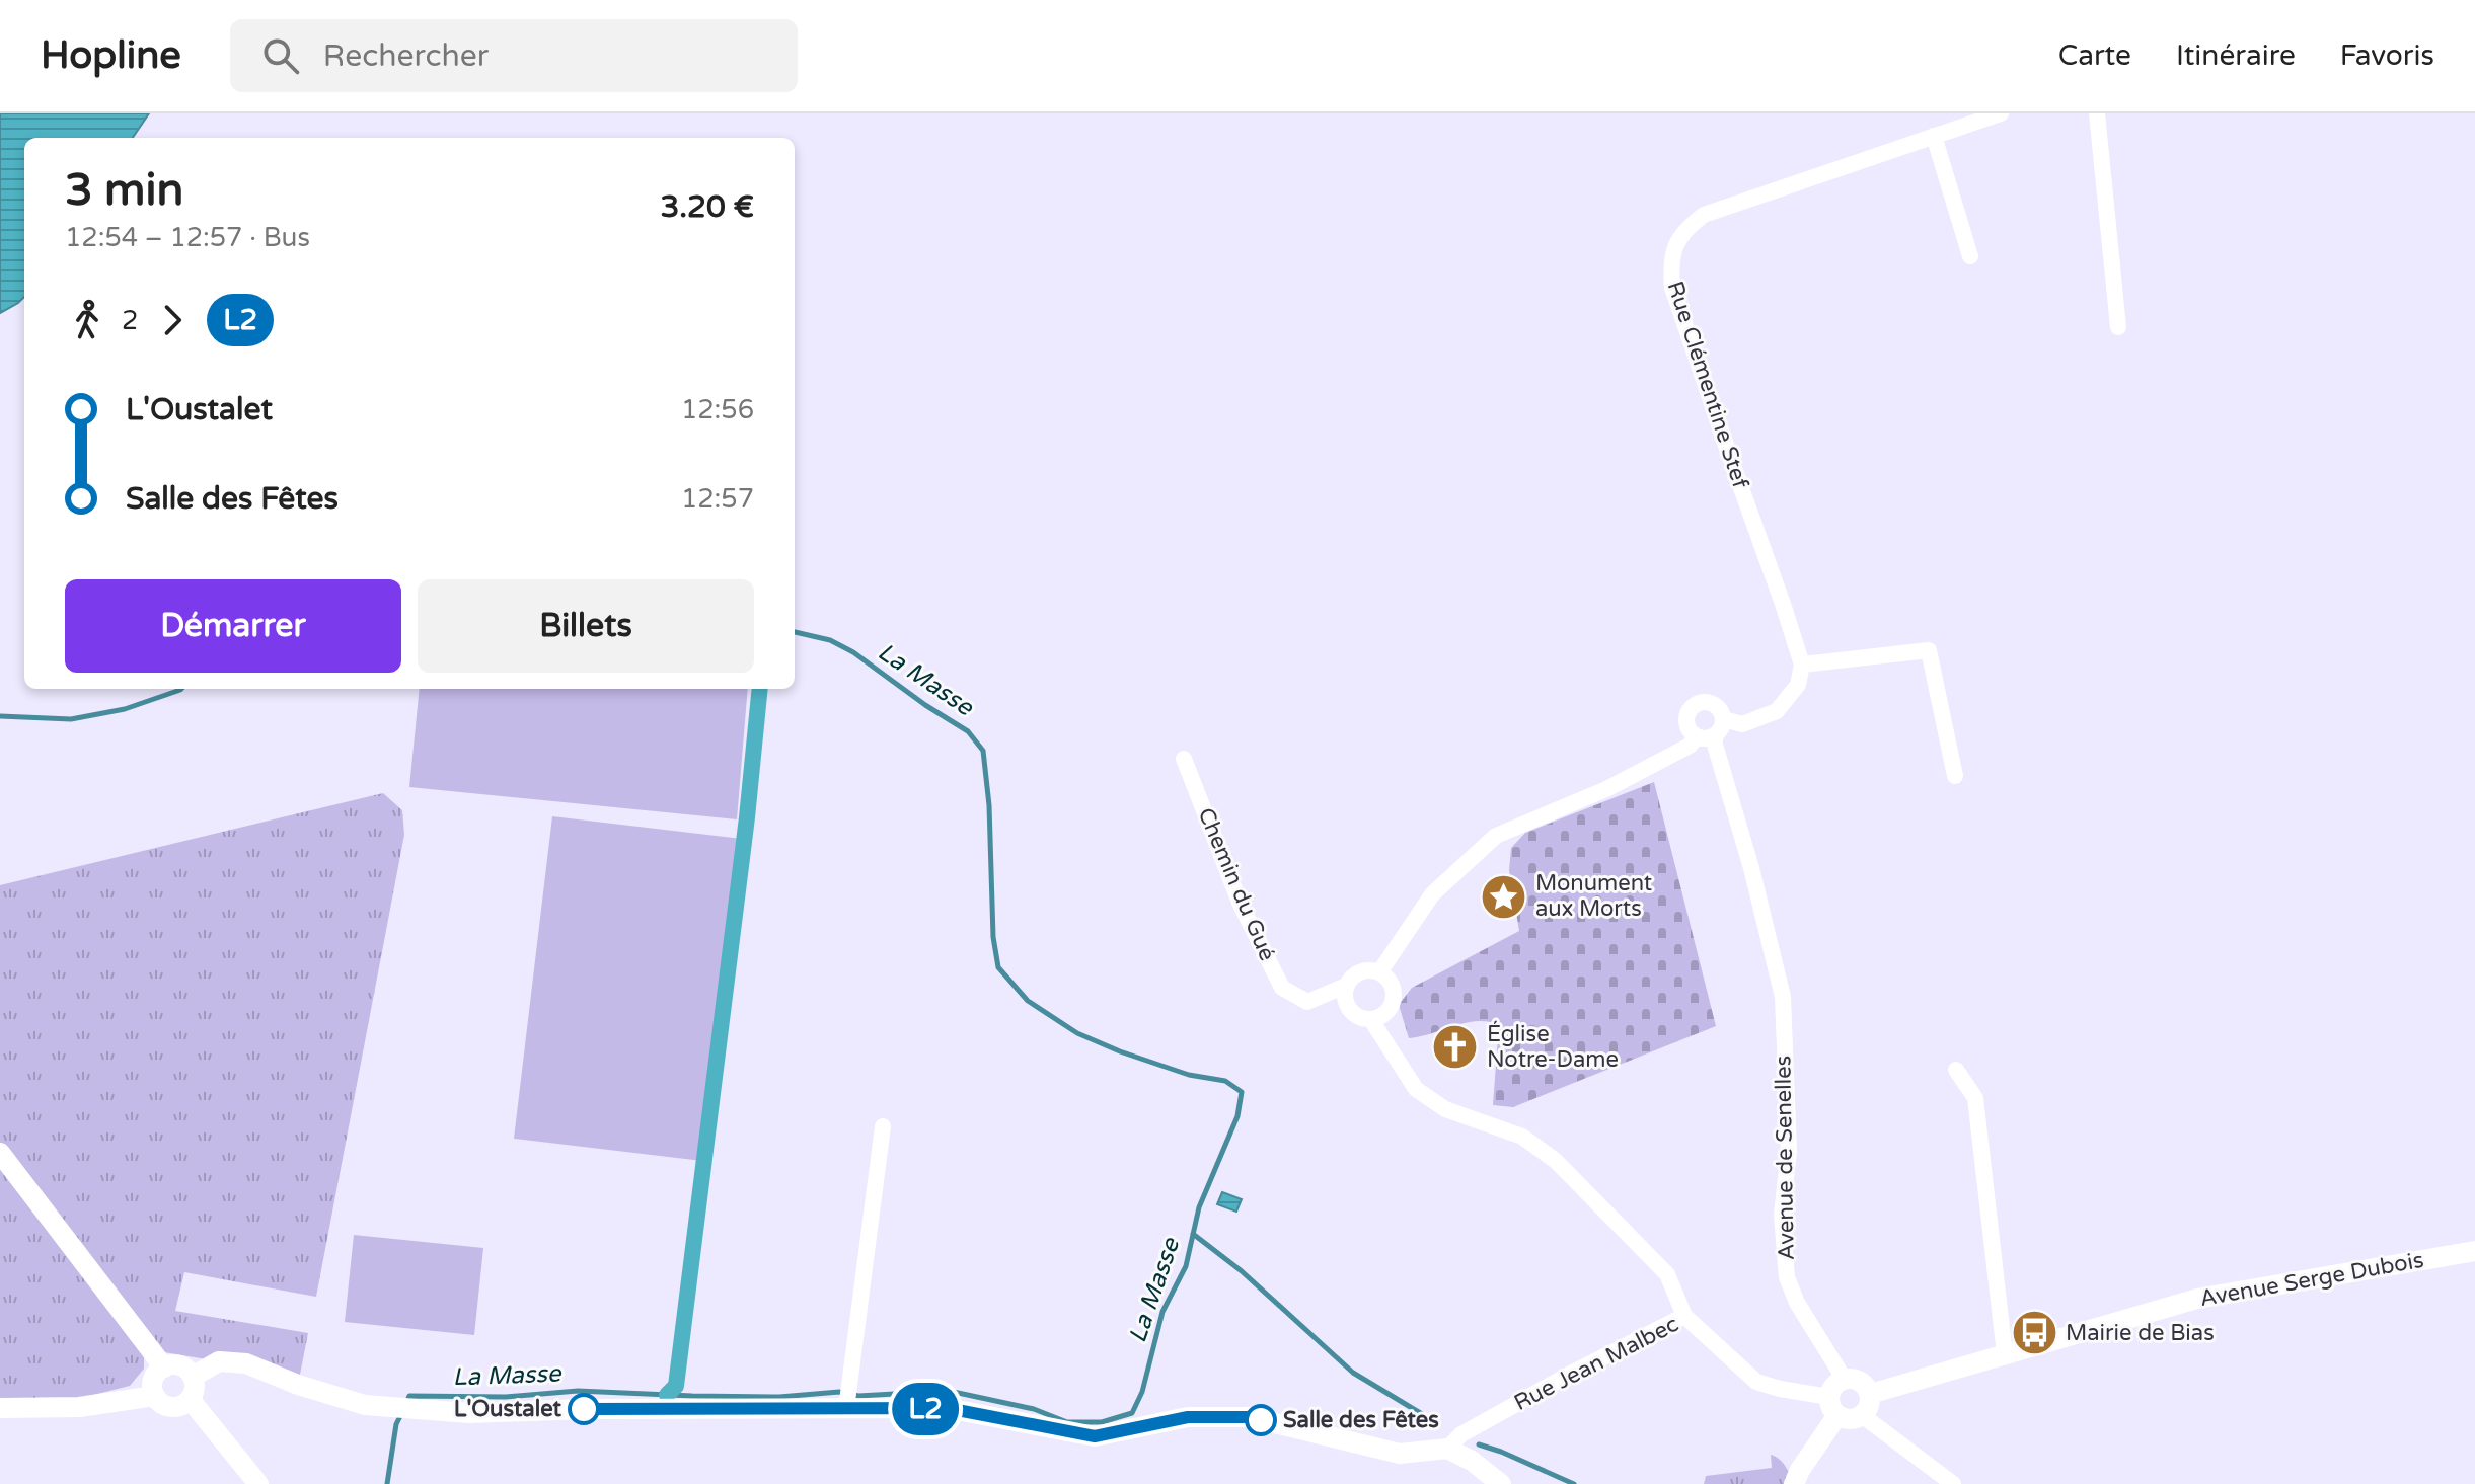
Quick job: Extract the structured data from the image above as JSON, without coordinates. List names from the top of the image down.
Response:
{
  "streets": {
    "street": [
      "Rue Clémentine Stef",
      "Chemin du Gué",
      "Avenue de Senelles",
      "Avenue Serge Dubois",
      "Rue Jean Malbec"
    ]
  },
  "crossings": [
    ["Avenue de Senelles", "Avenue Serge Dubois"],
    ["Avenue de Senelles", "Rue Jean Malbec"],
    ["Avenue Serge Dubois", "Rue Jean Malbec"]
  ],
  "water": ["La Masse"],
  "places": {
    "place": ["Monument aux Morts"],
    "church": ["Église Notre-Dame"],
    "bus stop": ["Mairie de Bias"],
    "other": ["L'Oustalet", "Salle des Fêtes"]
  },
  "lines": ["bus line L2"],
  "page": {
    "header": "Hopline",
    "search": "Rechercher",
    "nav": ["Carte", "Itinéraire", "Favoris"],
    "on_map": "L2",
    "heading": ["3 min", "12:54 – 12:57 · Bus", "3.20 €"],
    "legs": ["2", "L2"],
    "list": [
      {
        "name": "L'Oustalet",
        "value": "12:56"
      },
      {
        "name": "Salle des Fêtes",
        "value": "12:57"
      }
    ],
    "buttons": ["Démarrer", "Billets"]
  }
}
